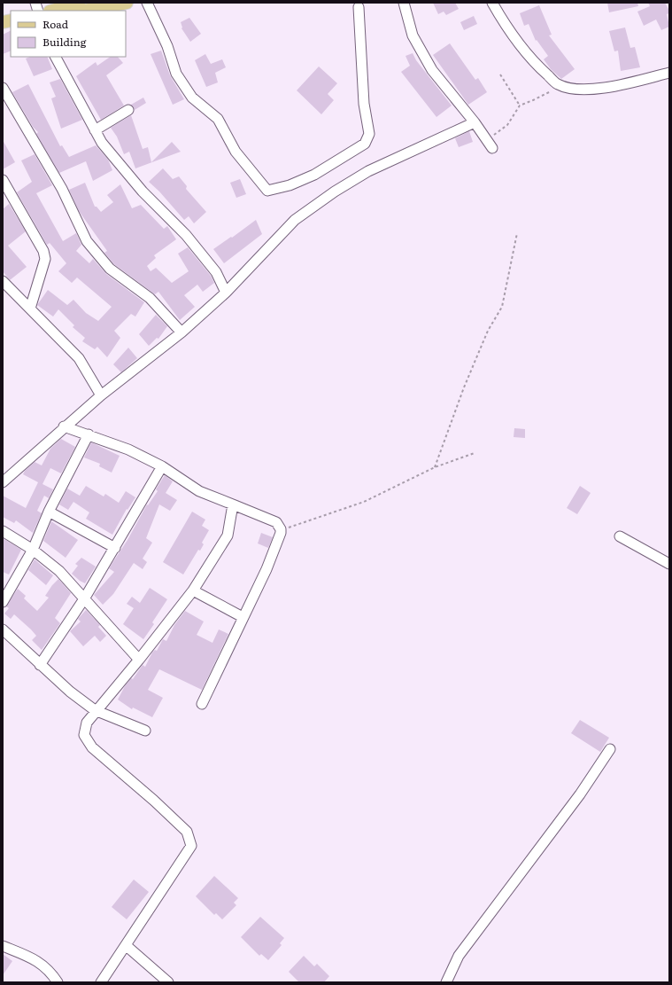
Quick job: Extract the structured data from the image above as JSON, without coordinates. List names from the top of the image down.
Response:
{
  "legend": ["Road", "Building"]
}
